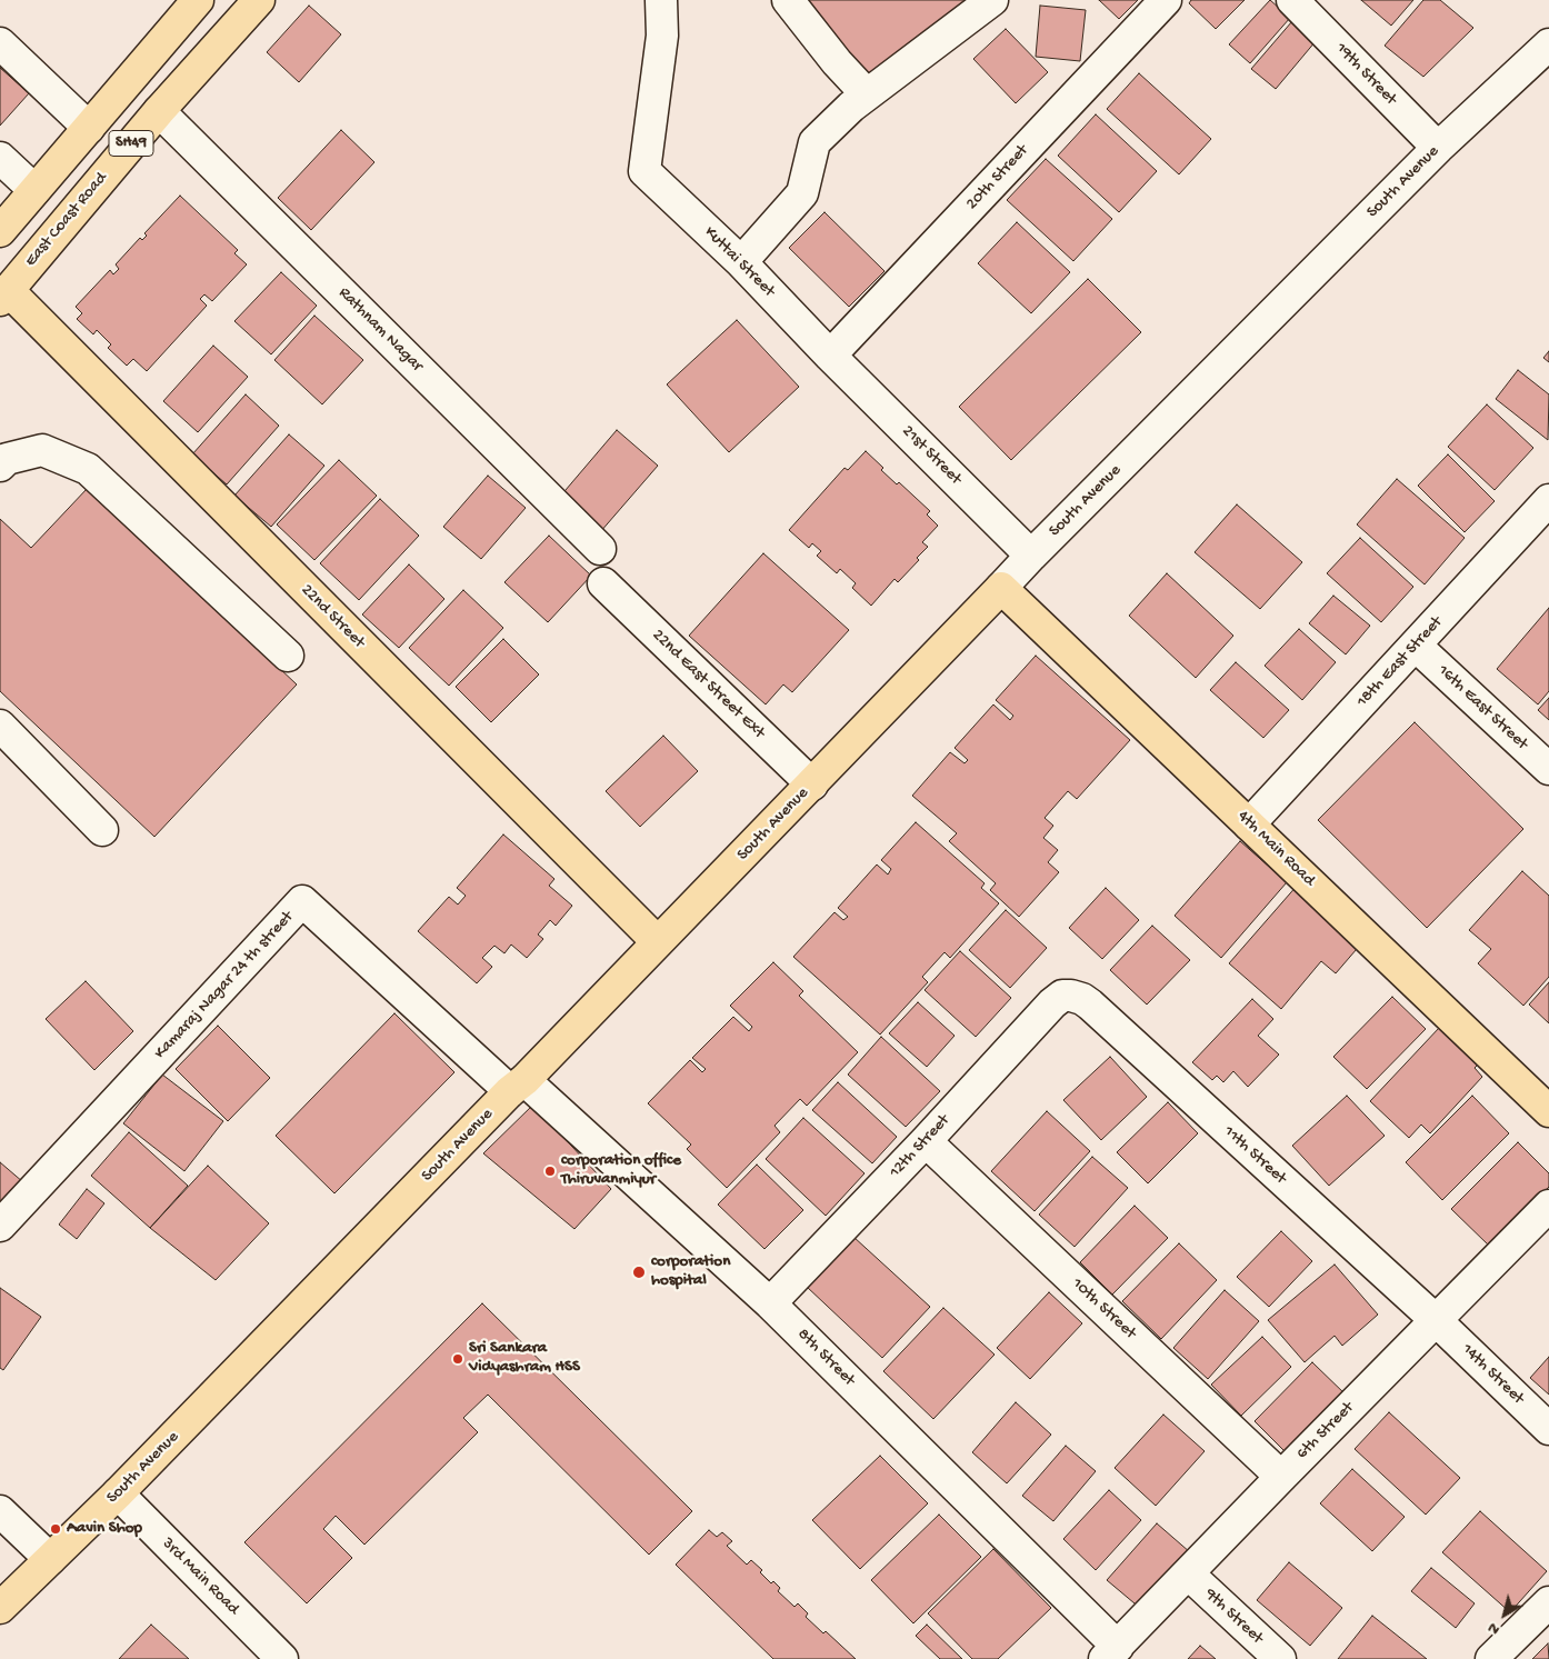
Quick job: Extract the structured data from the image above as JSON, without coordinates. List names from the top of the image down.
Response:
{
  "streets": {
    "main road": [
      "SH49",
      "South Avenue",
      "East Coast Road",
      "22nd Street",
      "4th Main Road"
    ],
    "street": [
      "19th Street",
      "20th Street",
      "Kuttai Street",
      "Rathnam Nagar",
      "21st Street",
      "18th East Street",
      "22nd East Street Ext",
      "16th East Street",
      "Kamaraj Nagar 24 th street",
      "12th Street",
      "11th Street",
      "10th Street",
      "8th Street",
      "14th Street",
      "6th Street",
      "3rd Main Road",
      "9th Street"
    ]
  },
  "crossings": [
    ["19th Street", "South Avenue"],
    ["20th Street", "Kuttai Street"],
    ["20th Street", "21st Street"],
    ["South Avenue", "21st Street"],
    ["South Avenue", "22nd Street"],
    ["South Avenue", "22nd East Street Ext"],
    ["South Avenue", "4th Main Road"],
    ["South Avenue", "Kamaraj Nagar 24 th street"],
    ["South Avenue", "8th Street"],
    ["South Avenue", "3rd Main Road"],
    ["East Coast Road", "Rathnam Nagar"],
    ["East Coast Road", "22nd Street"],
    ["Kuttai Street", "21st Street"],
    ["18th East Street", "16th East Street"],
    ["18th East Street", "4th Main Road"],
    ["Kamaraj Nagar 24 th street", "8th Street"],
    ["12th Street", "11th Street"],
    ["12th Street", "10th Street"],
    ["12th Street", "8th Street"],
    ["11th Street", "14th Street"],
    ["11th Street", "6th Street"],
    ["10th Street", "6th Street"],
    ["8th Street", "6th Street"],
    ["14th Street", "6th Street"],
    ["6th Street", "9th Street"]
  ],
  "places": [
    "corporation office Thiruvanmiyur",
    "corporation hospital",
    "Sri Sankara Vidyashram HSS",
    "Aavin Shop"
  ],
  "north": "bottom left"
}
